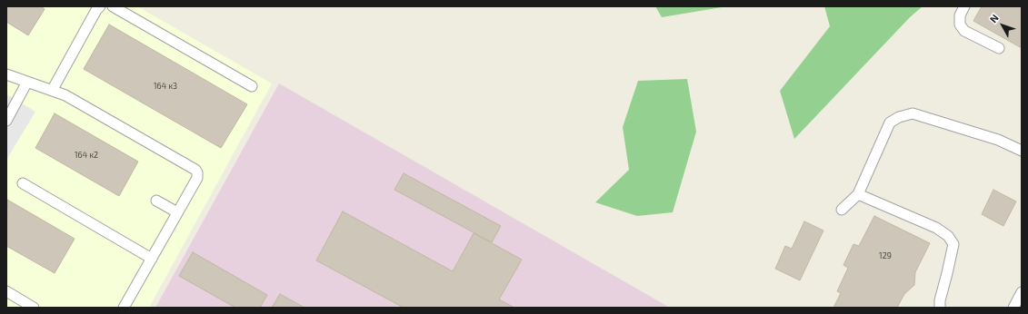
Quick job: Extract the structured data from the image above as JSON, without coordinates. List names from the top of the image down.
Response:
{
  "house_numbers": ["164 к3", "164 к2", "129"],
  "north": "top left"
}
